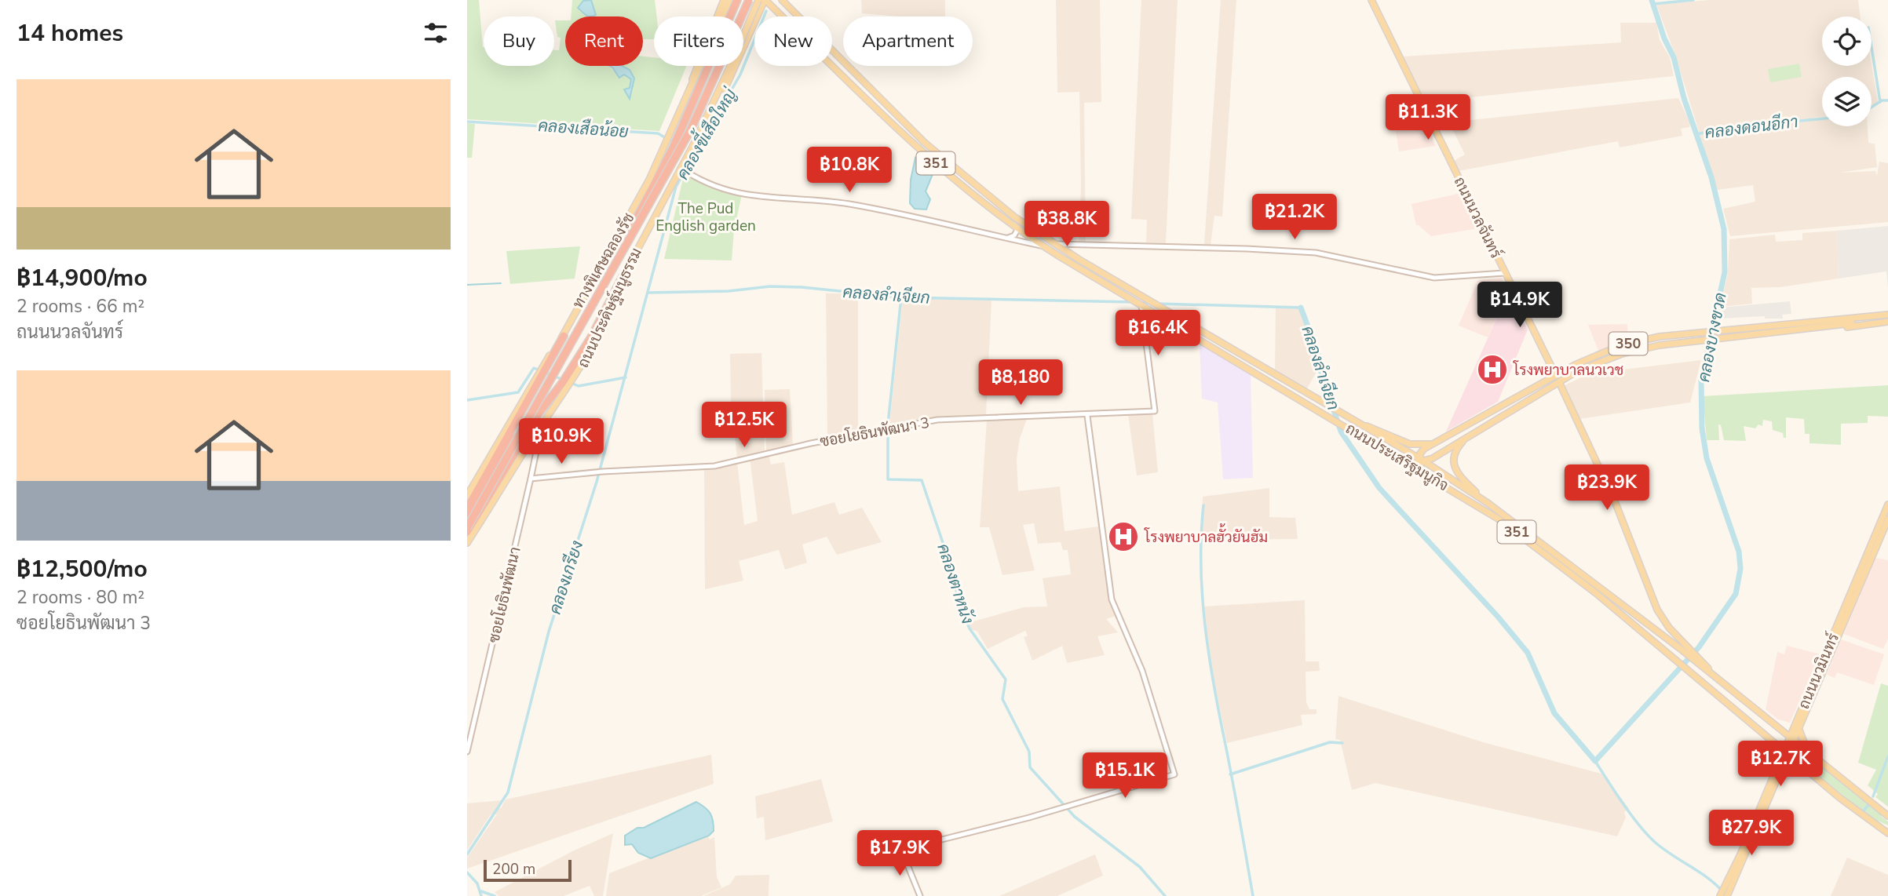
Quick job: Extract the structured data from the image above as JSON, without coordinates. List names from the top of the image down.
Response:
{
  "streets": {
    "highway": ["ทางพิเศษฉลองรัช"],
    "main road": [
      "351",
      "ถนนนวลจันทร์",
      "ถนนประดิษฐ์มนูธรรม",
      "350",
      "ถนนประเสริฐมนูกิจ",
      "ถนนนวมินทร์"
    ],
    "street": ["ซอยโยธินพัฒนา 3", "ซอยโยธินพัฒนา"]
  },
  "crossings": [
    ["ถนนนวลจันทร์", "350"],
    ["ถนนประดิษฐ์มนูธรรม", "ซอยโยธินพัฒนา"],
    ["350", "ถนนประเสริฐมนูกิจ"],
    ["ซอยโยธินพัฒนา 3", "ถนนประเสริฐมนูกิจ"],
    ["ซอยโยธินพัฒนา 3", "ซอยโยธินพัฒนา"],
    ["ถนนประเสริฐมนูกิจ", "ถนนนวมินทร์"]
  ],
  "water": [
    "คลองดอนอีกา",
    "คลองเสือน้อย",
    "คลองขี้เสือใหญ่",
    "คลองลำเจียก",
    "คลองบางขวด",
    "คลองเกรียง",
    "คลองตาหนัง"
  ],
  "parks": ["The Pud English garden"],
  "places": {
    "hospital": ["โรงพยาบาลนวเวช", "โรงพยาบาลฮั้วยันฮัม"]
  },
  "scale_bar": "200 m",
  "page": {
    "heading": "14 homes",
    "chip": [
      "Buy",
      "Rent",
      "Filters",
      "New",
      "Apartment"
    ],
    "list": [
      {
        "name": "฿14,900/mo",
        "note": "2 rooms · 66 m² · ถนนนวลจันทร์"
      },
      {
        "name": "฿12,500/mo",
        "note": "2 rooms · 80 m² · ซอยโยธินพัฒนา 3"
      }
    ],
    "price": [
      "฿11.3K",
      "฿10.8K",
      "฿21.2K",
      "฿38.8K",
      "฿14.9K",
      "฿16.4K",
      "฿8,180",
      "฿12.5K",
      "฿10.9K",
      "฿23.9K",
      "฿12.7K",
      "฿15.1K",
      "฿27.9K",
      "฿17.9K"
    ],
    "scale": "200 m"
  }
}
